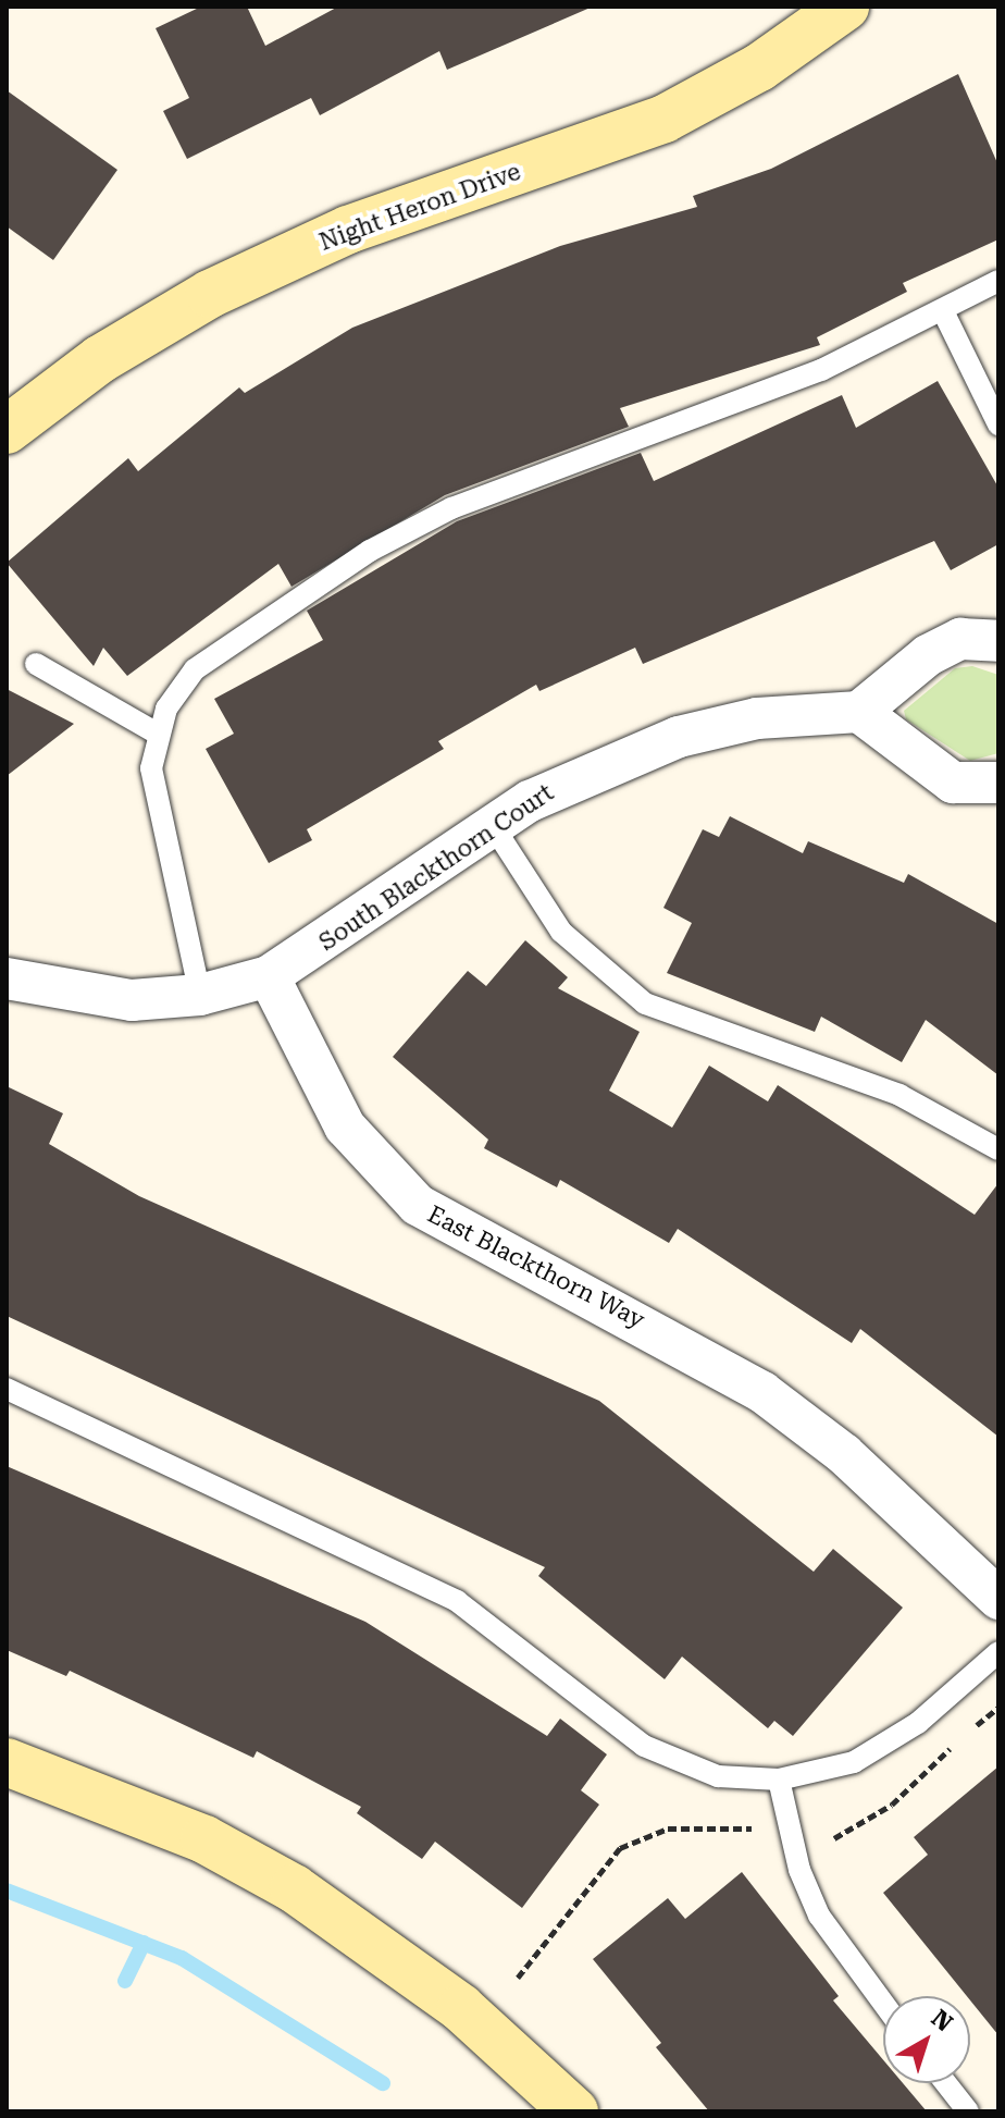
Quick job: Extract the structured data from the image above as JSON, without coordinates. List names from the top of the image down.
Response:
{
  "streets": {
    "street": ["Night Heron Drive", "South Blackthorn Court", "East Blackthorn Way"]
  },
  "crossings": [
    ["South Blackthorn Court", "East Blackthorn Way"]
  ],
  "north": "top right"
}
